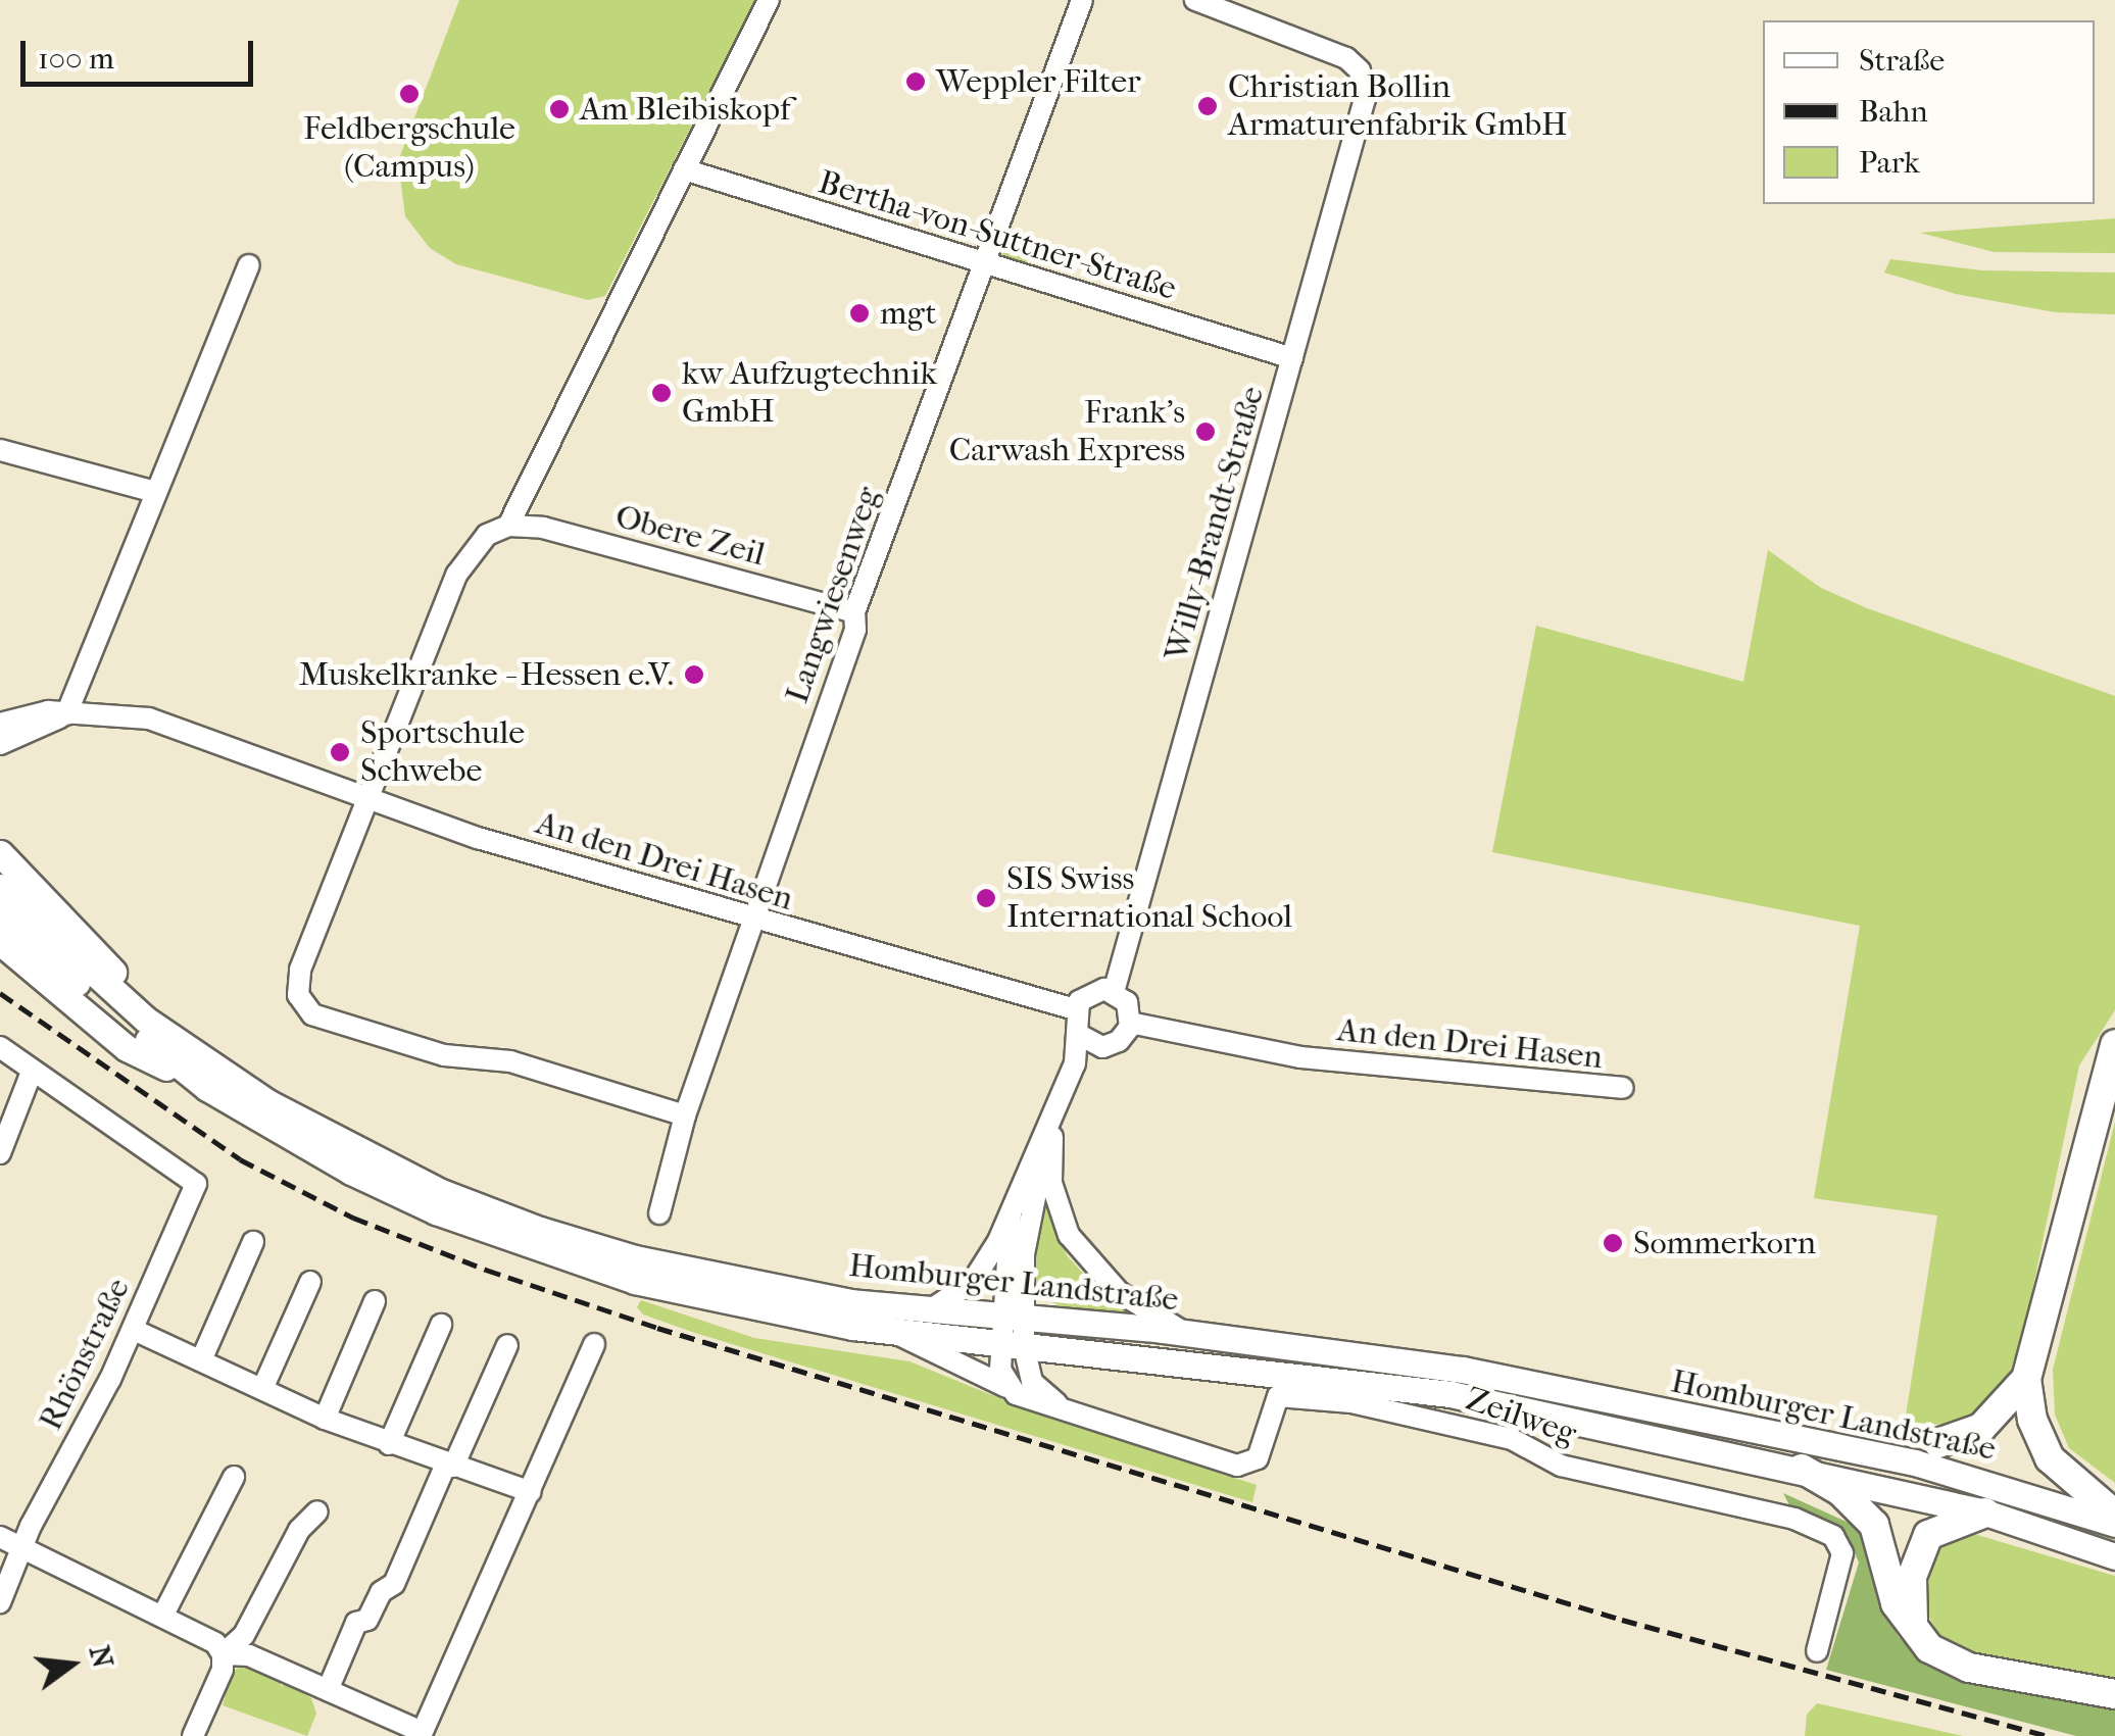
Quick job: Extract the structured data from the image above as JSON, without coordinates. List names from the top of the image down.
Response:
{
  "streets": {
    "main road": ["Homburger Landstraße"],
    "street": [
      "Bertha-von-Suttner-Straße",
      "Willy-Brandt-Straße",
      "Obere Zeil",
      "Langwiesenweg",
      "An den Drei Hasen",
      "Rhönstraße",
      "Zeilweg"
    ]
  },
  "crossings": [
    ["Bertha-von-Suttner-Straße", "Willy-Brandt-Straße"],
    ["Bertha-von-Suttner-Straße", "Langwiesenweg"],
    ["Willy-Brandt-Straße", "An den Drei Hasen"],
    ["Obere Zeil", "Langwiesenweg"],
    ["Langwiesenweg", "An den Drei Hasen"],
    ["Homburger Landstraße", "Zeilweg"]
  ],
  "places": [
    "Weppler Filter",
    "Feldbergschule (Campus)",
    "Christian Bollin Armaturenfabrik GmbH",
    "Am Bleibiskopf",
    "mgt",
    "kw Aufzugtechnik GmbH",
    "Frank's Carwash Express",
    "Muskelkranke - Hessen e.V.",
    "Sportschule Schwebe",
    "SIS Swiss International School",
    "Sommerkorn"
  ],
  "legend": ["Straße", "Bahn", "Park"],
  "scale_bar": "100 m",
  "north": "right"
}
